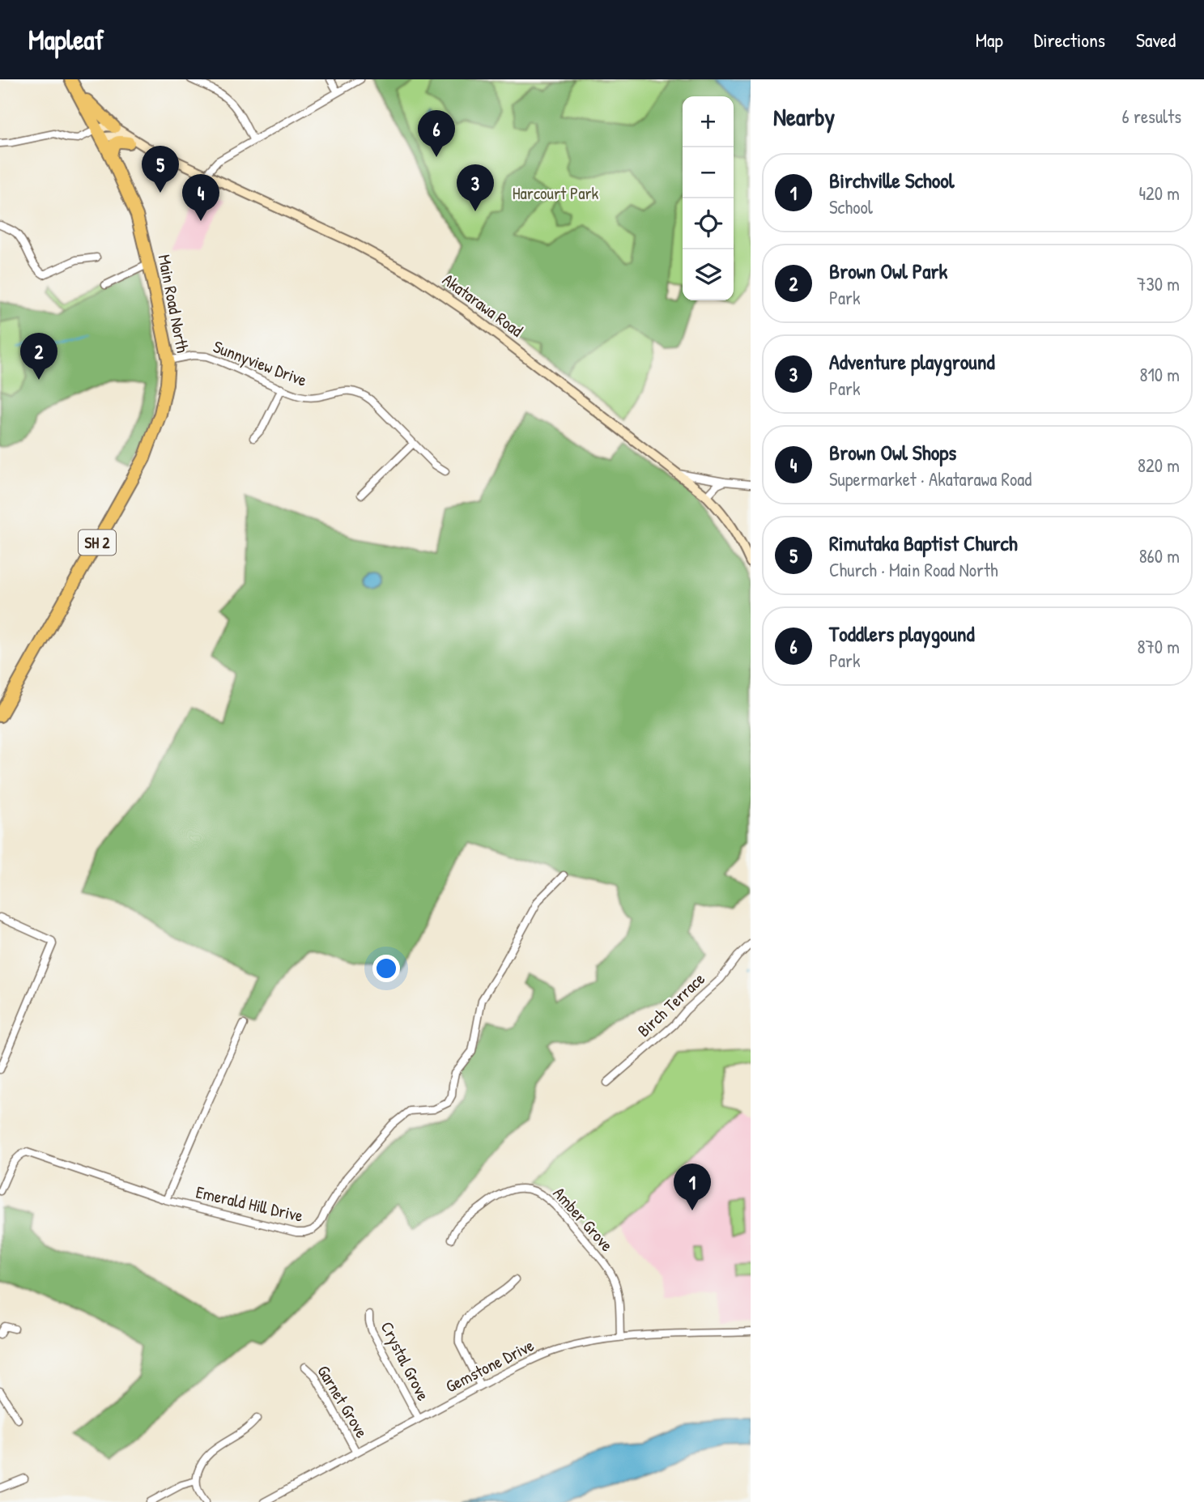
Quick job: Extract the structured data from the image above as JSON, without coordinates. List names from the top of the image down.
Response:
{
  "streets": {
    "highway": ["Main Road North", "SH 2"],
    "street": [
      "Akatarawa Road",
      "Sunnyview Drive",
      "Birch Terrace",
      "Emerald Hill Drive",
      "Amber Grove",
      "Crystal Grove",
      "Gemstone Drive",
      "Garnet Grove"
    ]
  },
  "crossings": [
    ["Main Road North", "Akatarawa Road"],
    ["Main Road North", "Sunnyview Drive"],
    ["Main Road North", "SH 2"],
    ["Akatarawa Road", "SH 2"],
    ["Amber Grove", "Gemstone Drive"],
    ["Crystal Grove", "Gemstone Drive"],
    ["Gemstone Drive", "Garnet Grove"]
  ],
  "parks": ["Harcourt Park"],
  "page": {
    "header": "Mapleaf",
    "nav": ["Map", "Directions", "Saved"],
    "heading": ["Nearby", "6 results"],
    "map_buttons": ["+", "−"],
    "pins": [
      "6",
      "5",
      "3",
      "4",
      "2",
      "1"
    ],
    "list": [
      {
        "mark": "1",
        "name": "Birchville School",
        "note": "School",
        "value": "420 m"
      },
      {
        "mark": "2",
        "name": "Brown Owl Park",
        "note": "Park",
        "value": "730 m"
      },
      {
        "mark": "3",
        "name": "Adventure playground",
        "note": "Park",
        "value": "810 m"
      },
      {
        "mark": "4",
        "name": "Brown Owl Shops",
        "note": "Supermarket · Akatarawa Road",
        "value": "820 m"
      },
      {
        "mark": "5",
        "name": "Rimutaka Baptist Church",
        "note": "Church · Main Road North",
        "value": "860 m"
      },
      {
        "mark": "6",
        "name": "Toddlers playgound",
        "note": "Park",
        "value": "870 m"
      }
    ]
  }
}
